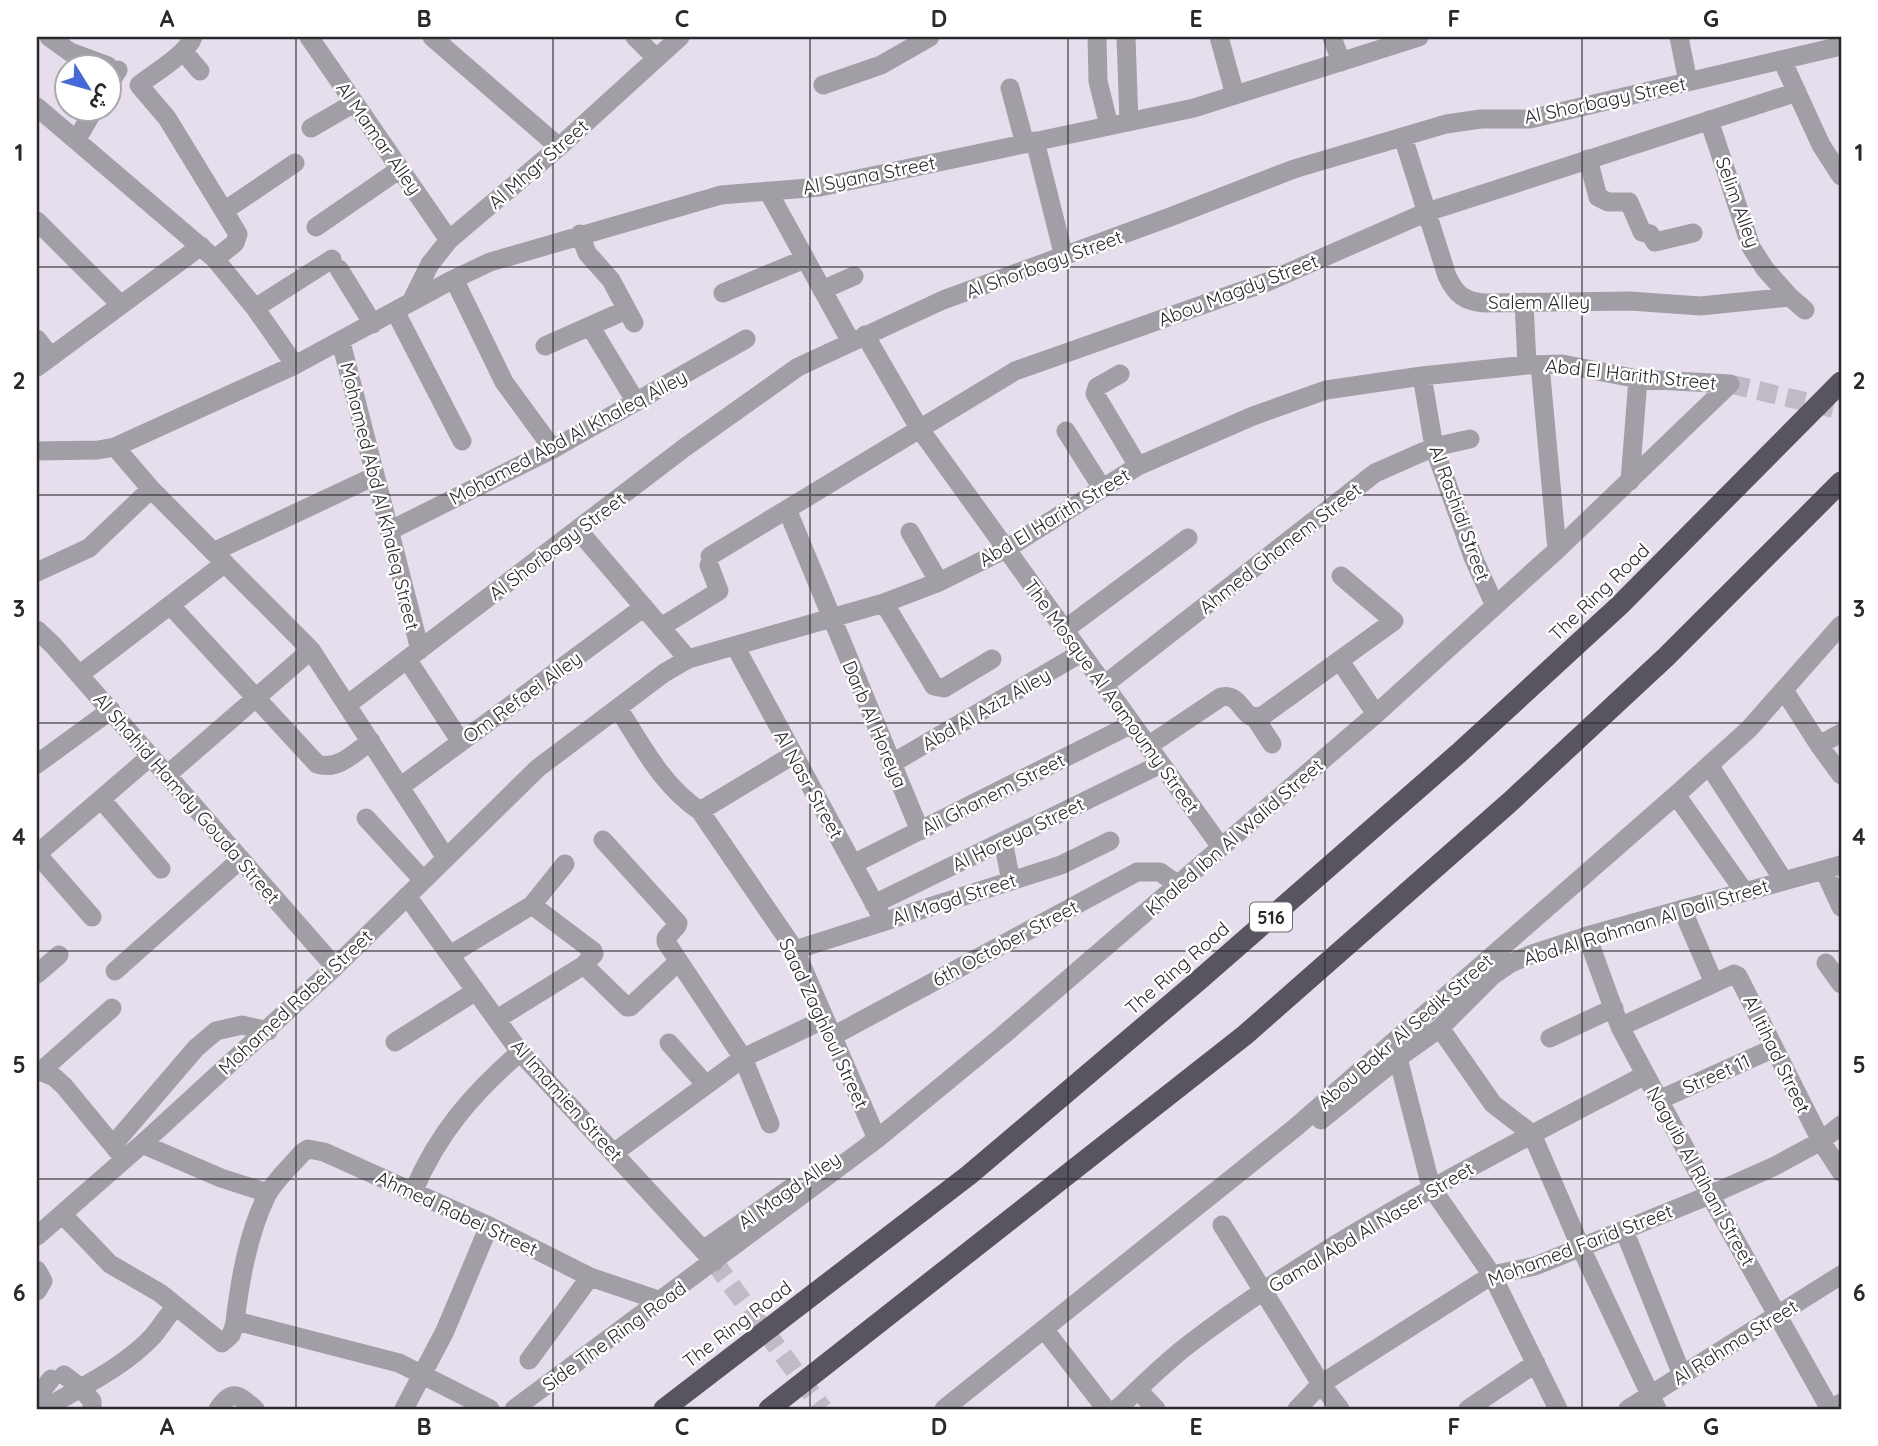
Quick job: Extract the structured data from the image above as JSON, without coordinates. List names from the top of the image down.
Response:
{
  "streets": {
    "highway": ["The Ring Road", "516"],
    "street": [
      "Al Shorbagy Street",
      "Al Mamar Alley",
      "Al Mhgr Street",
      "Al Syana Street",
      "Selim Alley",
      "Abou Magdy Street",
      "Salem Alley",
      "Abd El Harith Street",
      "Mohamed Abd Al Khaleq Alley",
      "Mohamed Abd Al Khaleq Street",
      "Al Rashidi Street",
      "Ahmed Ghanem Street",
      "The Mosque Al Aamoumy Street",
      "Om Refaei Alley",
      "Abd Al Aziz Alley",
      "Darb Al Horeya",
      "Al Nasr Street",
      "Ali Ghanem Street",
      "Al Shahid Hamdy Gouda Street",
      "Al Horeya Street",
      "Khaled Ibn Al Walid Street",
      "Al Magd Street",
      "Abd Al Rahman Al Dali Street",
      "6th October Street",
      "Mohamed Rabei Street",
      "Saad Zaghloul Street",
      "Abou Bakr Al Sedik Street",
      "Al Itihad Street",
      "Street 11",
      "Al Imamien Street",
      "Naguib Al Rihani Street",
      "Ahmed Rabei Street",
      "Gamal Abd Al Naser Street",
      "Mohamed Farid Street",
      "Side The Ring Road",
      "Al Rahma Street"
    ]
  },
  "crossings": [
    ["Al Shorbagy Street", "Salem Alley"],
    ["Al Shorbagy Street", "Mohamed Abd Al Khaleq Street"],
    ["Al Shorbagy Street", "The Mosque Al Aamoumy Street"],
    ["Al Mamar Alley", "Al Mhgr Street"],
    ["Al Mhgr Street", "Al Syana Street"],
    ["Al Syana Street", "Mohamed Abd Al Khaleq Street"],
    ["Al Syana Street", "The Mosque Al Aamoumy Street"],
    ["Selim Alley", "Abou Magdy Street"],
    ["Selim Alley", "Salem Alley"],
    ["Abou Magdy Street", "Salem Alley"],
    ["Abou Magdy Street", "The Mosque Al Aamoumy Street"],
    ["Abou Magdy Street", "Darb Al Horeya"],
    ["Abd El Harith Street", "Al Rashidi Street"],
    ["Abd El Harith Street", "The Mosque Al Aamoumy Street"],
    ["Abd El Harith Street", "Darb Al Horeya"],
    ["Abd El Harith Street", "Al Nasr Street"],
    ["Abd El Harith Street", "Khaled Ibn Al Walid Street"],
    ["Abd El Harith Street", "Mohamed Rabei Street"],
    ["Abd El Harith Street", "Saad Zaghloul Street"],
    ["Mohamed Abd Al Khaleq Alley", "Mohamed Abd Al Khaleq Street"],
    ["Mohamed Abd Al Khaleq Street", "Om Refaei Alley"],
    ["Al Rashidi Street", "Ahmed Ghanem Street"],
    ["Al Rashidi Street", "Khaled Ibn Al Walid Street"],
    ["Ahmed Ghanem Street", "The Mosque Al Aamoumy Street"],
    ["The Mosque Al Aamoumy Street", "Abd Al Aziz Alley"],
    ["The Mosque Al Aamoumy Street", "Ali Ghanem Street"],
    ["The Mosque Al Aamoumy Street", "Al Horeya Street"],
    ["The Mosque Al Aamoumy Street", "Khaled Ibn Al Walid Street"],
    ["Abd Al Aziz Alley", "Darb Al Horeya"],
    ["Darb Al Horeya", "Ali Ghanem Street"],
    ["Al Nasr Street", "Ali Ghanem Street"],
    ["Al Nasr Street", "Al Horeya Street"],
    ["Al Nasr Street", "Al Magd Street"],
    ["Al Shahid Hamdy Gouda Street", "Mohamed Rabei Street"],
    ["Al Horeya Street", "Al Magd Street"],
    ["Khaled Ibn Al Walid Street", "6th October Street"],
    ["Khaled Ibn Al Walid Street", "Saad Zaghloul Street"],
    ["Khaled Ibn Al Walid Street", "Al Imamien Street"],
    ["Khaled Ibn Al Walid Street", "Side The Ring Road"],
    ["Al Magd Street", "Saad Zaghloul Street"],
    ["Abd Al Rahman Al Dali Street", "Abou Bakr Al Sedik Street"],
    ["Abd Al Rahman Al Dali Street", "Naguib Al Rihani Street"],
    ["6th October Street", "Saad Zaghloul Street"],
    ["6th October Street", "Al Imamien Street"],
    ["Mohamed Rabei Street", "Al Imamien Street"],
    ["Al Itihad Street", "Street 11"],
    ["Al Itihad Street", "Naguib Al Rihani Street"],
    ["Al Itihad Street", "Mohamed Farid Street"],
    ["Street 11", "Naguib Al Rihani Street"],
    ["Al Imamien Street", "Side The Ring Road"],
    ["Naguib Al Rihani Street", "Gamal Abd Al Naser Street"],
    ["Naguib Al Rihani Street", "Mohamed Farid Street"],
    ["Naguib Al Rihani Street", "Al Rahma Street"],
    ["Ahmed Rabei Street", "Side The Ring Road"]
  ],
  "north": "bottom right",
  "grid": {
    "columns": [
      "A",
      "B",
      "C",
      "D",
      "E",
      "F",
      "G"
    ],
    "rows": [
      "1",
      "2",
      "3",
      "4",
      "5",
      "6"
    ]
  }
}
